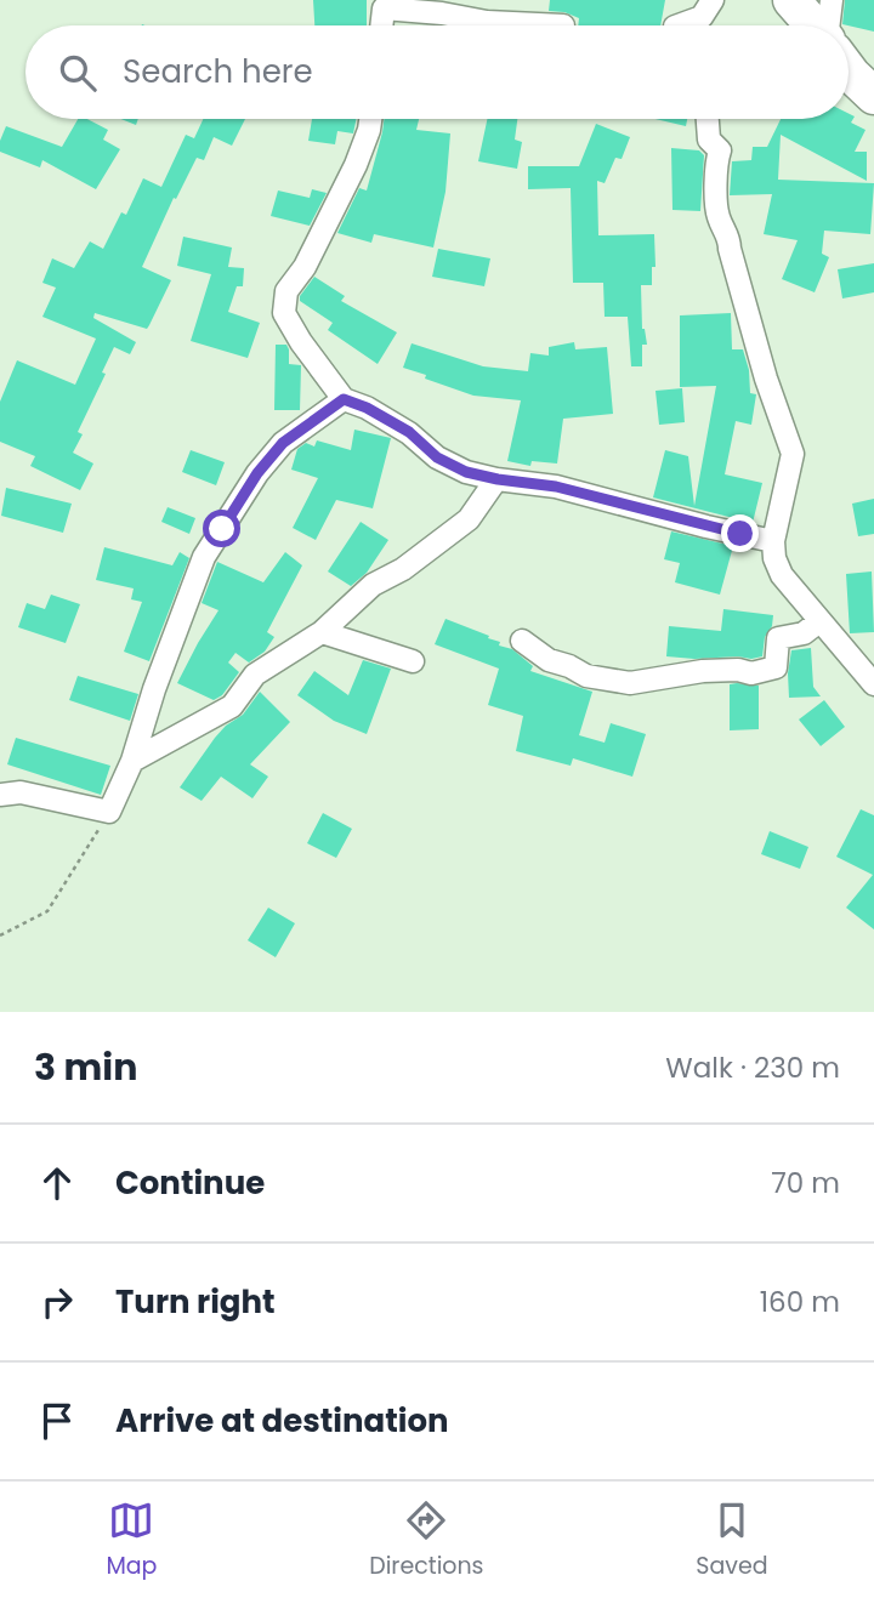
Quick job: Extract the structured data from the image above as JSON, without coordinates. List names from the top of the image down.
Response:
{
  "page": {
    "search": "Search here",
    "heading": ["3 min", "Walk · 230 m"],
    "list": [
      ["Continue", "70 m"],
      ["Turn right", "160 m"],
      "Arrive at destination"
    ],
    "nav": ["Map", "Directions", "Saved"]
  }
}
